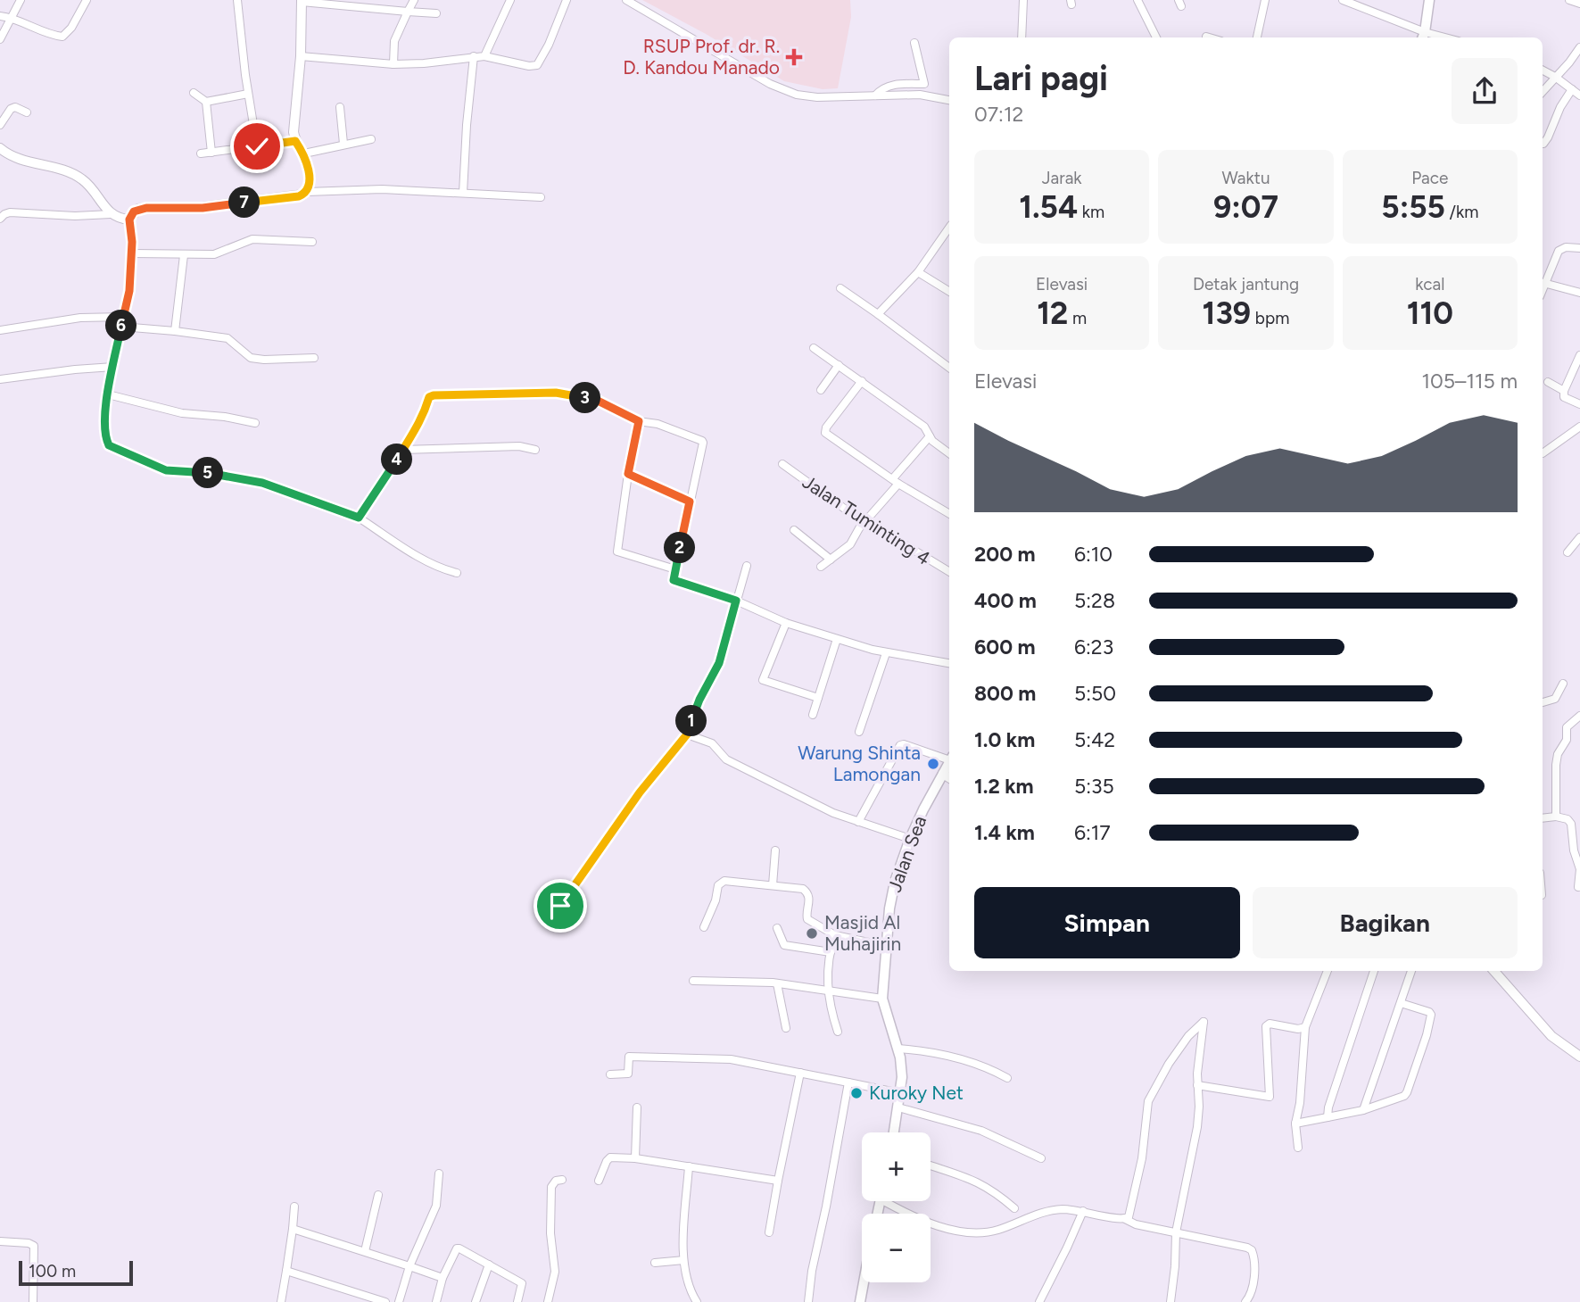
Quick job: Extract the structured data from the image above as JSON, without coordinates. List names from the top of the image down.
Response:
{
  "streets": {
    "main road": ["Jalan Sea"],
    "street": ["Jalan Tuminting 4"]
  },
  "places": {
    "health": ["RSUP Prof. dr. R. D. Kandou Manado"],
    "other": ["Warung Shinta Lamongan", "Masjid Al Muhajirin", "Kuroky Net"]
  },
  "scale_bar": "100 m",
  "page": {
    "heading": ["Lari pagi", "07:12"],
    "stats": [
      ["Jarak", "1.54 km"],
      ["Waktu", "9:07"],
      ["Pace", "5:55 /km"],
      ["Elevasi", "12 m"],
      ["Detak jantung", "139 bpm"],
      ["kcal", "110"]
    ],
    "pins": [
      "7",
      "6",
      "3",
      "4",
      "5",
      "2",
      "1"
    ],
    "chart": ["Elevasi", "105–115 m"],
    "list": [
      {
        "name": "200 m",
        "note": "6:10"
      },
      {
        "name": "400 m",
        "note": "5:28"
      },
      {
        "name": "600 m",
        "note": "6:23"
      },
      {
        "name": "800 m",
        "note": "5:50"
      },
      {
        "name": "1.0 km",
        "note": "5:42"
      },
      {
        "name": "1.2 km",
        "note": "5:35"
      },
      {
        "name": "1.4 km",
        "note": "6:17"
      }
    ],
    "buttons": ["Simpan", "Bagikan"],
    "map_buttons": ["+", "−"],
    "scale": "100 m"
  }
}
